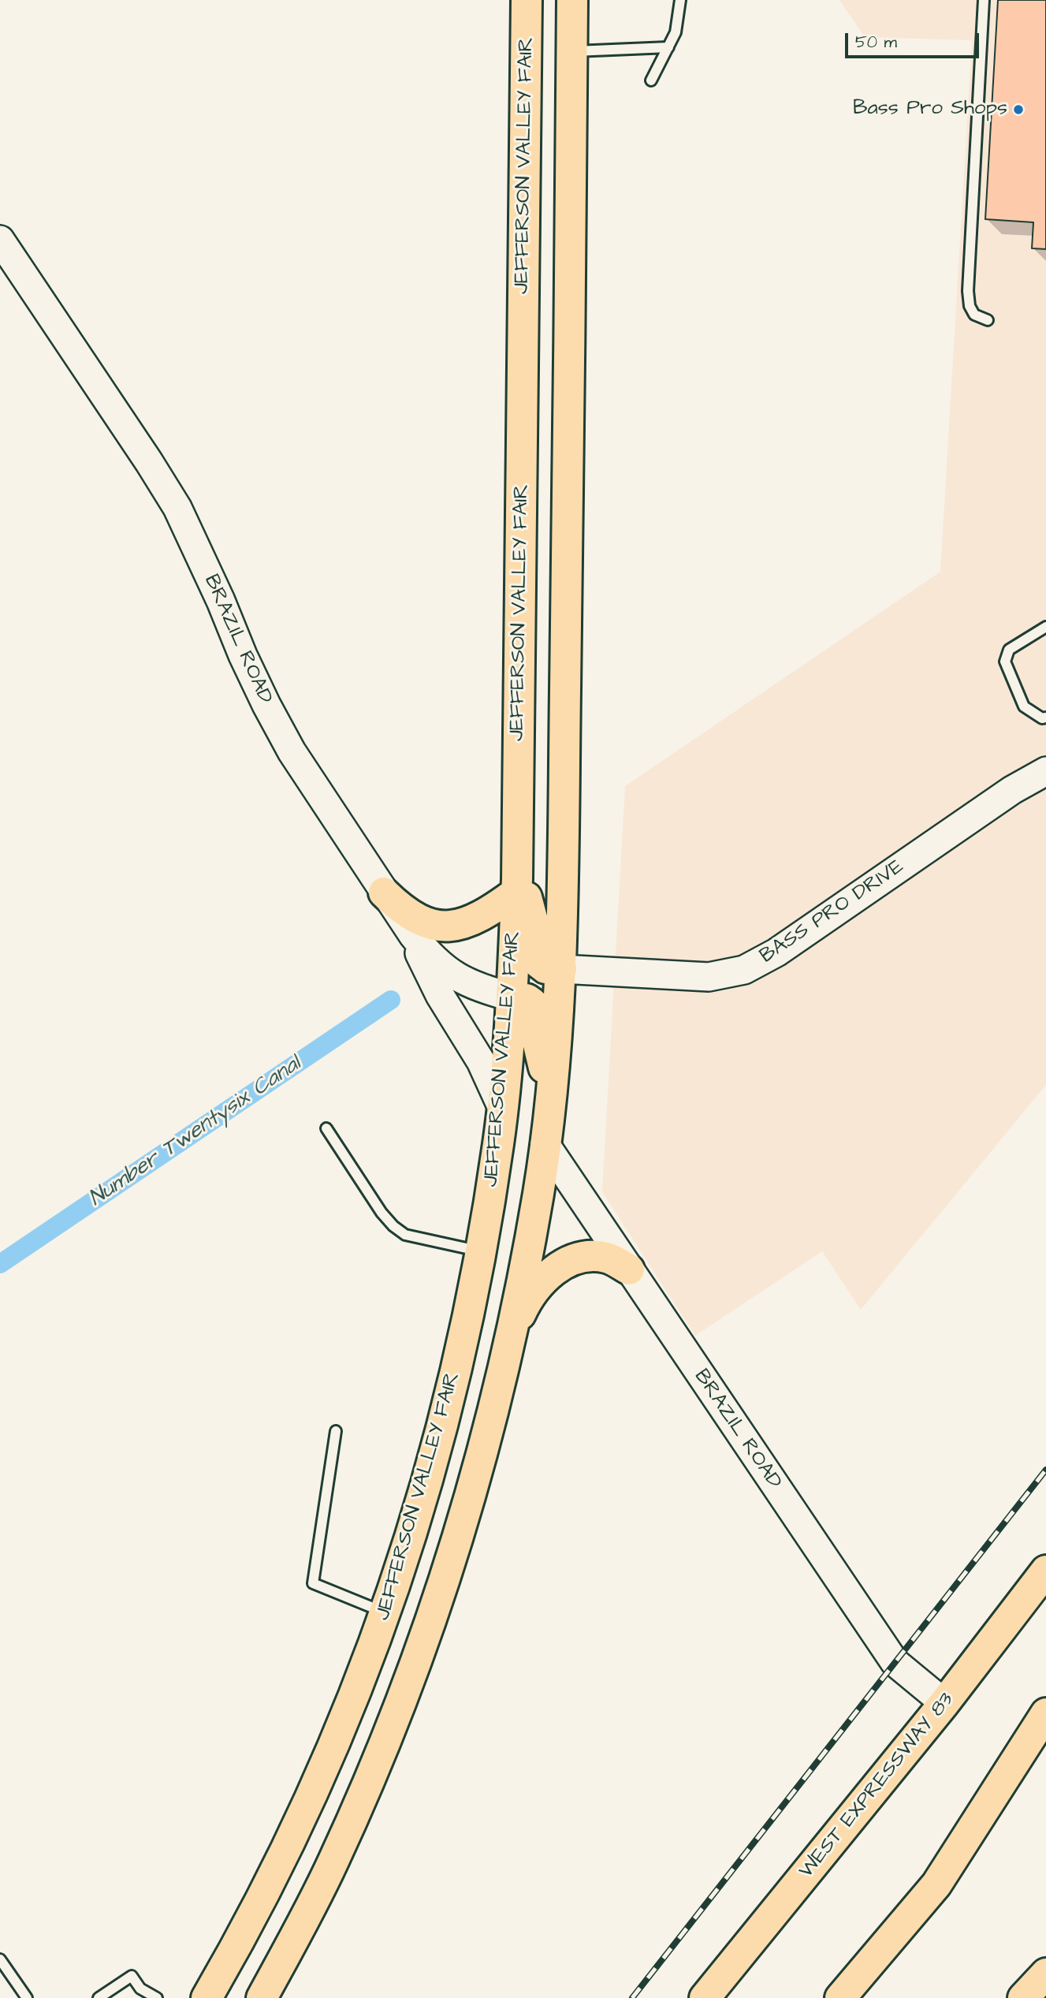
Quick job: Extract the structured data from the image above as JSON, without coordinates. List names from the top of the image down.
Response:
{
  "streets": {
    "main road": ["JEFFERSON VALLEY FAIR", "WEST EXPRESSWAY 83"],
    "street": ["BRAZIL ROAD", "BASS PRO DRIVE"]
  },
  "crossings": [
    ["JEFFERSON VALLEY FAIR", "BRAZIL ROAD"],
    ["BRAZIL ROAD", "WEST EXPRESSWAY 83"]
  ],
  "water": ["Number Twentysix Canal"],
  "places": ["Bass Pro Shops"],
  "scale_bar": "50 m"
}
